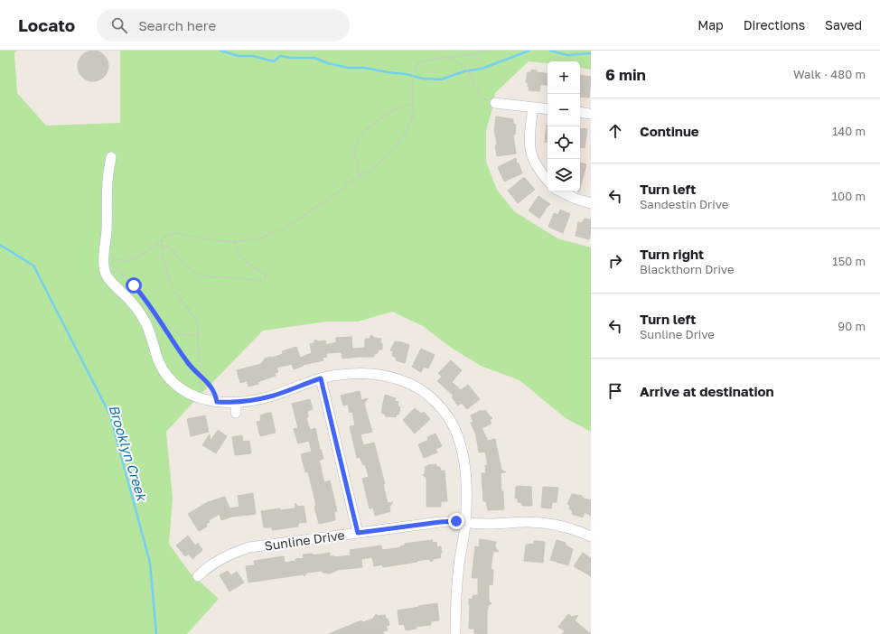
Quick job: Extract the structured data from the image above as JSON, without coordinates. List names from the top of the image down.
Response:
{
  "streets": {
    "street": ["Sunline Drive"]
  },
  "water": ["Brooklyn Creek"],
  "page": {
    "header": "Locato",
    "search": "Search here",
    "nav": ["Map", "Directions", "Saved"],
    "heading": ["6 min", "Walk · 480 m"],
    "map_buttons": ["+", "−"],
    "list": [
      ["Continue", "140 m"],
      ["Turn left", "Sandestin Drive", "100 m"],
      ["Turn right", "Blackthorn Drive", "150 m"],
      ["Turn left", "Sunline Drive", "90 m"],
      "Arrive at destination"
    ]
  }
}
